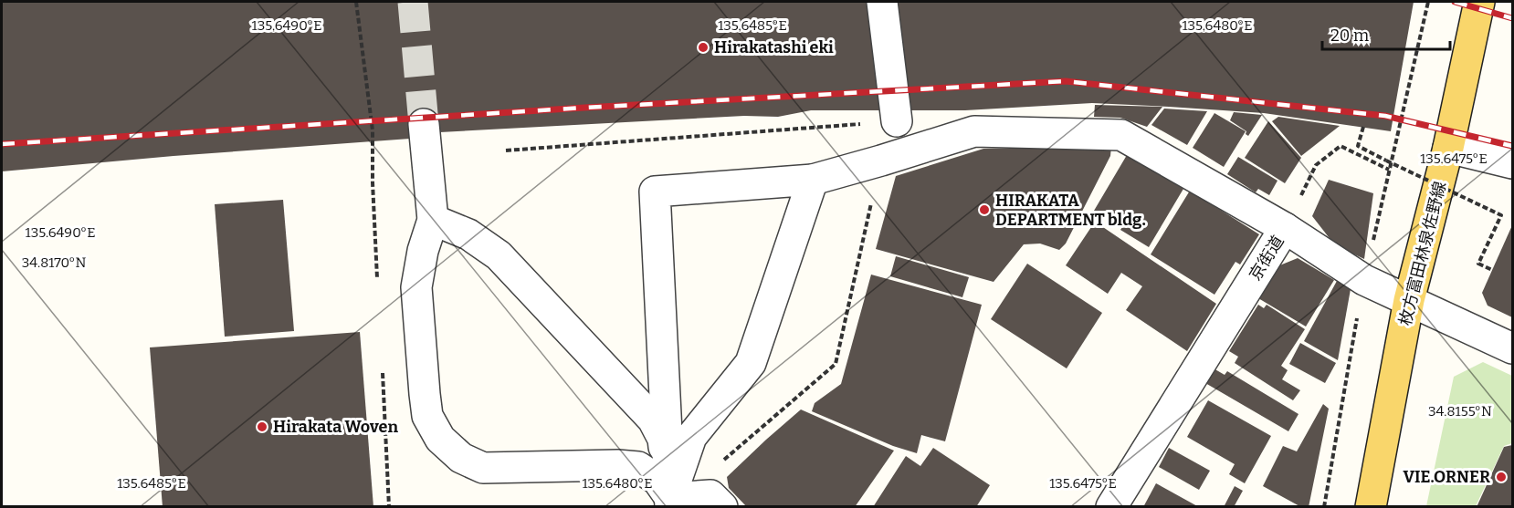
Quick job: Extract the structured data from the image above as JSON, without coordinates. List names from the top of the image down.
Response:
{
  "streets": {
    "main road": ["枚方富田林泉佐野線"],
    "street": ["京街道"]
  },
  "crossings": [
    ["枚方富田林泉佐野線", "京街道"]
  ],
  "places": [
    "Hirakatashi eki",
    "HIRAKATA DEPARTMENT bldg.",
    "Hirakata Woven",
    "VIE.ORNER"
  ],
  "scale_bar": "20 m",
  "coordinates": [
    "135.6490°E",
    "135.6485°E",
    "135.6480°E",
    "135.6475°E",
    "34.8170°N",
    "34.8155°N"
  ]
}
